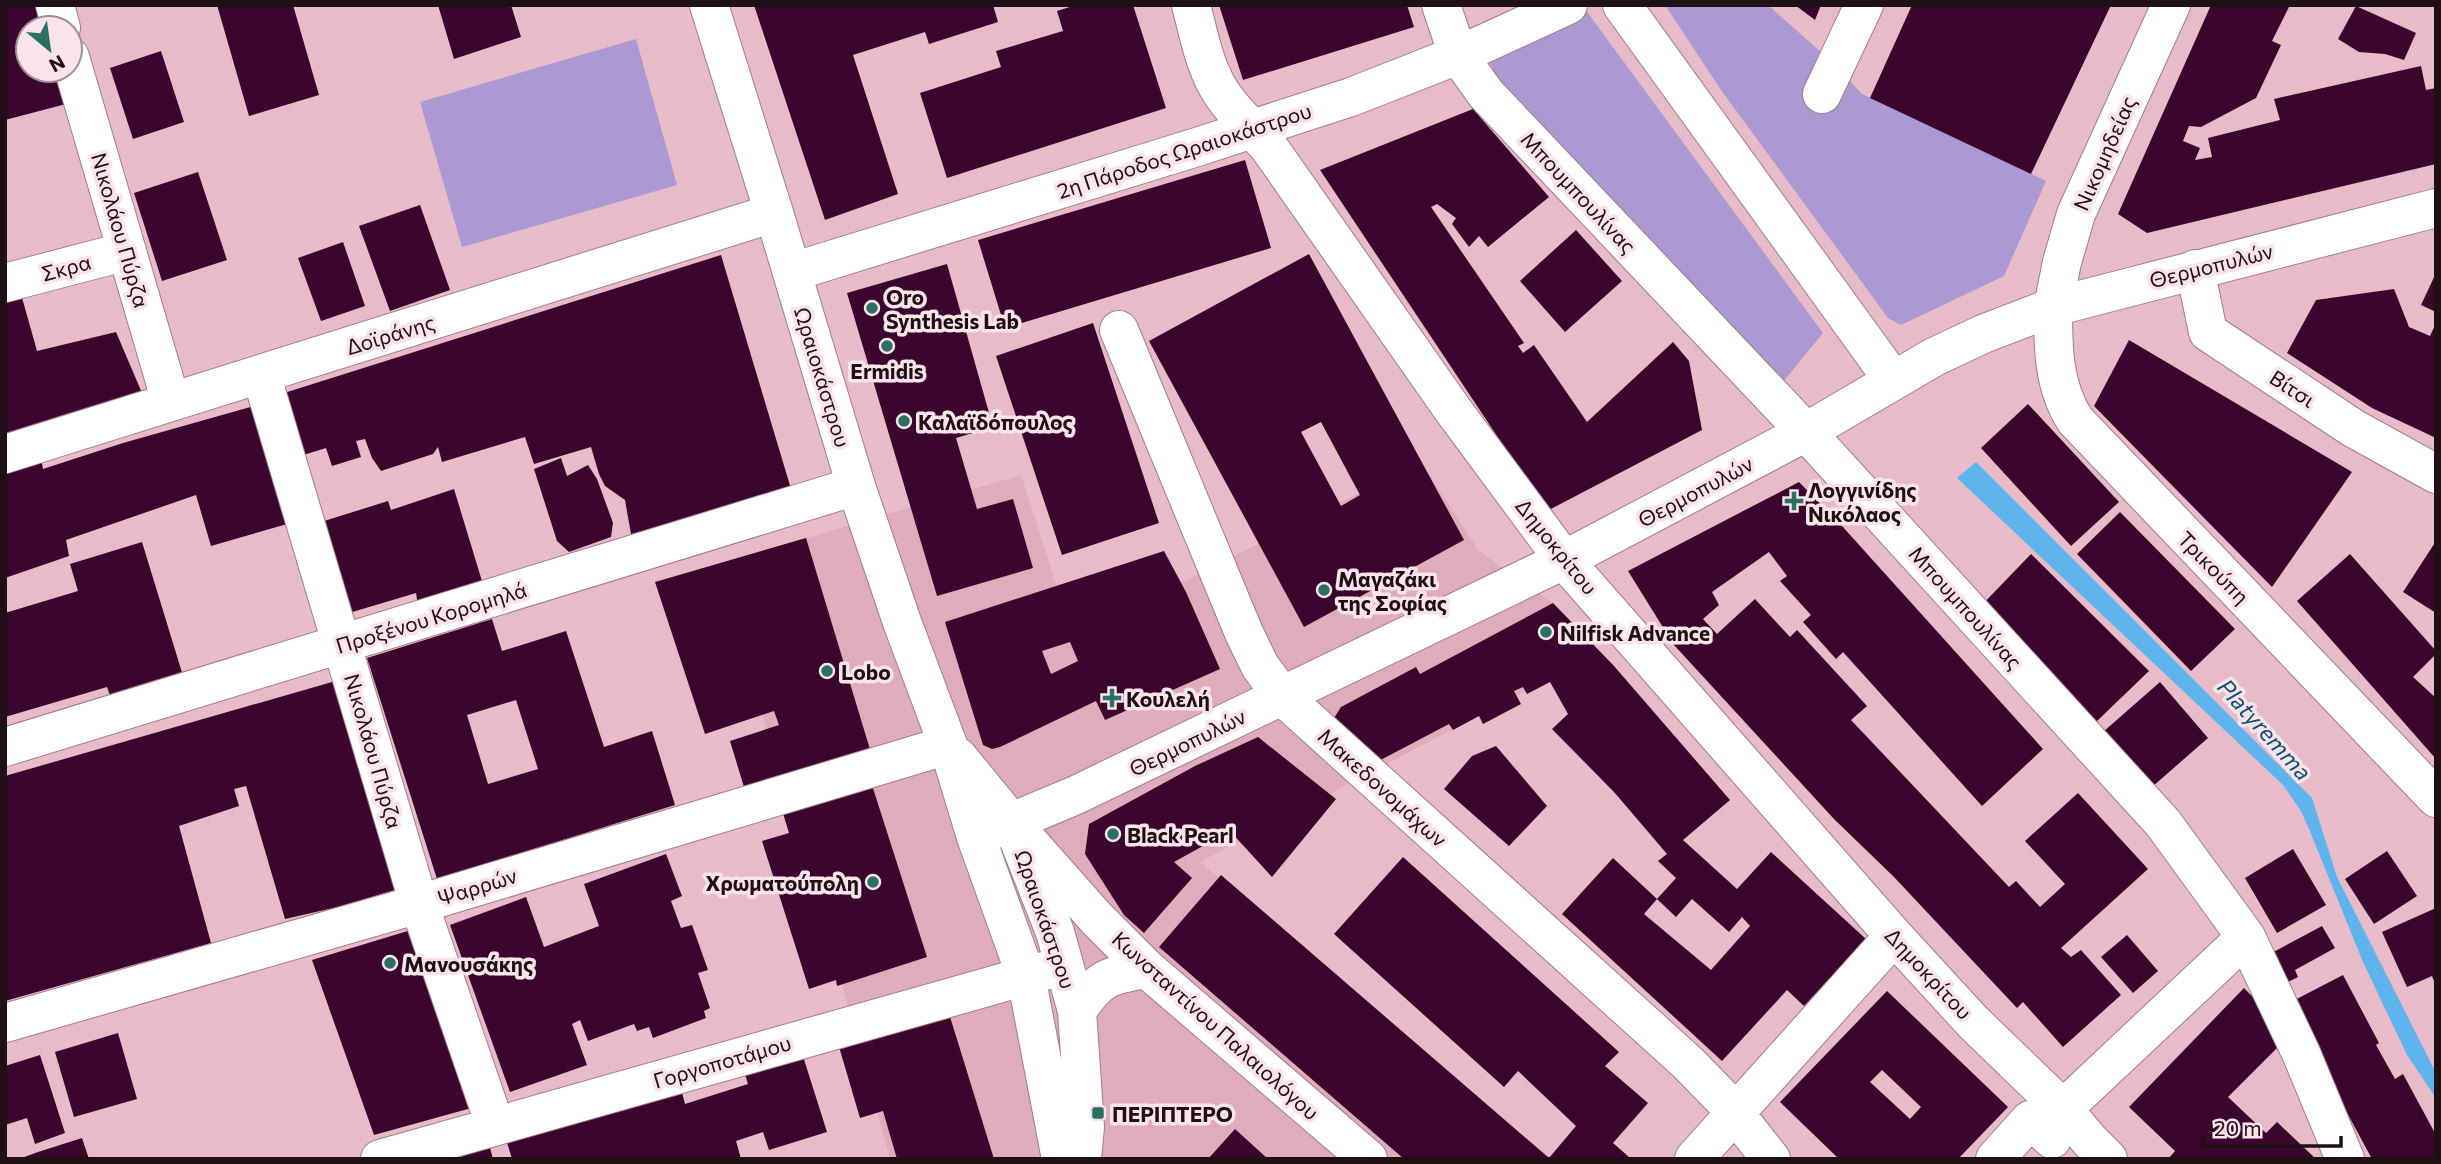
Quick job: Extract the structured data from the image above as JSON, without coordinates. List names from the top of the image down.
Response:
{
  "streets": {
    "street": [
      "2η Πάροδος Ωραιοκάστρου",
      "Νικομηδείας",
      "Μπουμπουλίνας",
      "Νικολάου Πύρζα",
      "Θερμοπυλών",
      "Σκρα",
      "Δοϊράνης",
      "Ωραιοκάστρου",
      "Βίτσι",
      "Δημοκρίτου",
      "Τρικούπη",
      "Προξένου Κορομηλά",
      "Μακεδονομάχων",
      "Ψαρρών",
      "Κωνσταντίνου Παλαιολόγου",
      "Γοργοποτάμου"
    ]
  },
  "crossings": [
    ["2η Πάροδος Ωραιοκάστρου", "Μπουμπουλίνας"],
    ["2η Πάροδος Ωραιοκάστρου", "Ωραιοκάστρου"],
    ["2η Πάροδος Ωραιοκάστρου", "Δημοκρίτου"],
    ["Νικομηδείας", "Θερμοπυλών"],
    ["Νικομηδείας", "Τρικούπη"],
    ["Μπουμπουλίνας", "Θερμοπυλών"],
    ["Νικολάου Πύρζα", "Σκρα"],
    ["Νικολάου Πύρζα", "Δοϊράνης"],
    ["Νικολάου Πύρζα", "Προξένου Κορομηλά"],
    ["Νικολάου Πύρζα", "Ψαρρών"],
    ["Νικολάου Πύρζα", "Γοργοποτάμου"],
    ["Θερμοπυλών", "Ωραιοκάστρου"],
    ["Θερμοπυλών", "Βίτσι"],
    ["Θερμοπυλών", "Δημοκρίτου"],
    ["Θερμοπυλών", "Τρικούπη"],
    ["Θερμοπυλών", "Μακεδονομάχων"],
    ["Θερμοπυλών", "Κωνσταντίνου Παλαιολόγου"],
    ["Δοϊράνης", "Ωραιοκάστρου"],
    ["Ωραιοκάστρου", "Προξένου Κορομηλά"],
    ["Ωραιοκάστρου", "Ψαρρών"],
    ["Ωραιοκάστρου", "Κωνσταντίνου Παλαιολόγου"],
    ["Ωραιοκάστρου", "Γοργοποτάμου"]
  ],
  "water": ["Platyremma"],
  "places": {
    "other": [
      "Oro Synthesis Lab",
      "Ermidis",
      "Καλαϊδόπουλος",
      "Μαγαζάκι της Σοφίας",
      "Nilfisk Advance",
      "Lobo",
      "Black Pearl",
      "Χρωματούπολη",
      "Μανουσάκης"
    ],
    "health": ["Λογγινίδης Νικόλαος", "Κουλελή"],
    "transit": ["ΠΕΡΙΠΤΕΡΟ"]
  },
  "scale_bar": "20 m",
  "north": "bottom right"
}
